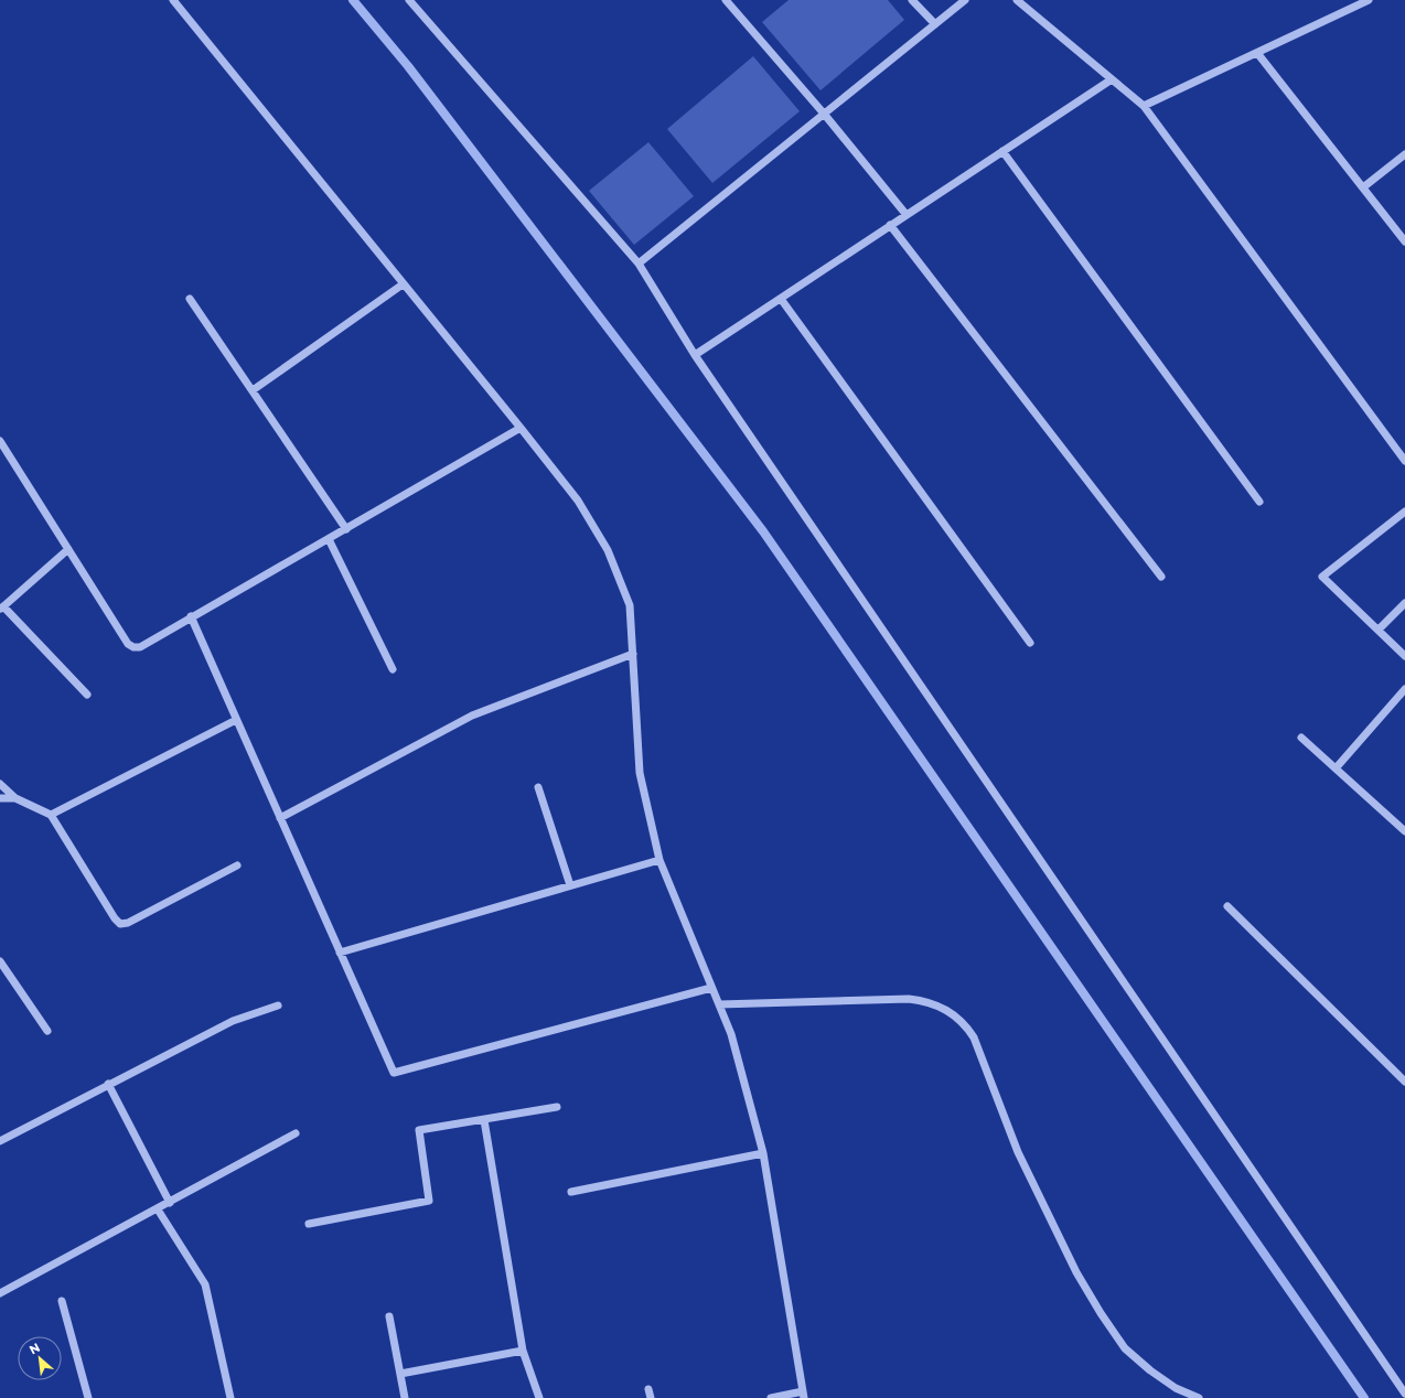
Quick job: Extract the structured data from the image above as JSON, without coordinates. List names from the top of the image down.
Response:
{
  "north": "top left"
}
